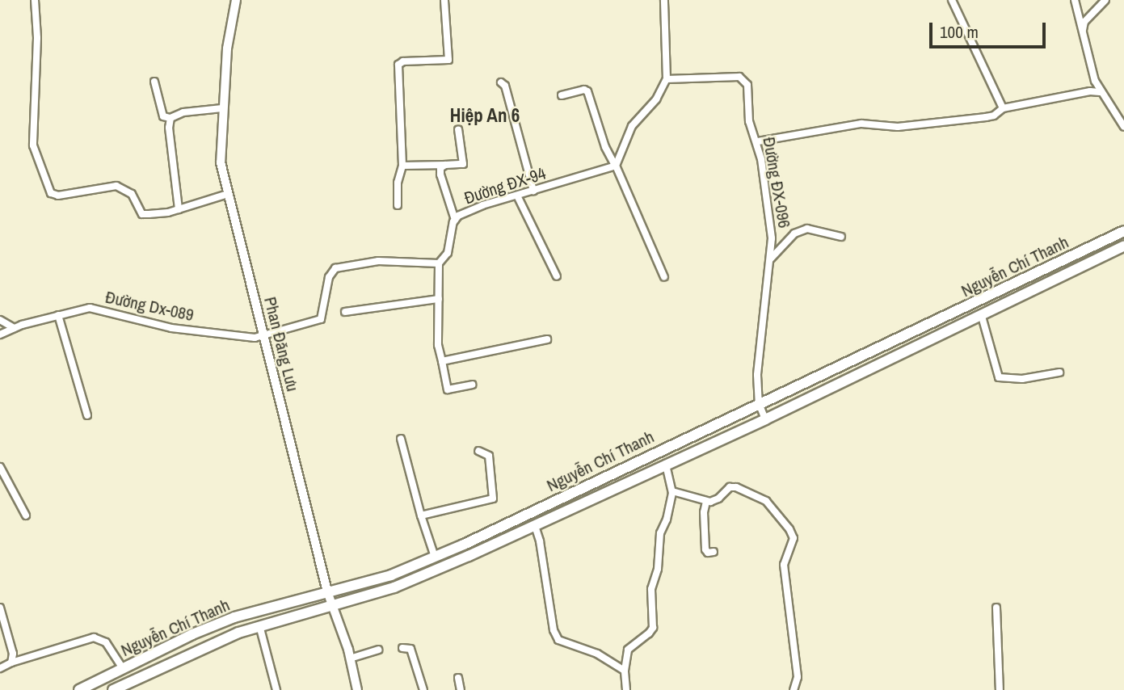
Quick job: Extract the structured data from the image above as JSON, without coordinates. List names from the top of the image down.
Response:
{
  "streets": {
    "main road": ["Nguyễn Chí Thanh"],
    "street": [
      "Đường ĐX-096",
      "Đường ĐX-94",
      "Đường Dx-089",
      "Phan Đăng Lưu"
    ]
  },
  "crossings": [
    ["Đường ĐX-096", "Nguyễn Chí Thanh"],
    ["Nguyễn Chí Thanh", "Phan Đăng Lưu"],
    ["Đường Dx-089", "Phan Đăng Lưu"]
  ],
  "districts": ["Hiệp An 6"],
  "scale_bar": "100 m"
}
